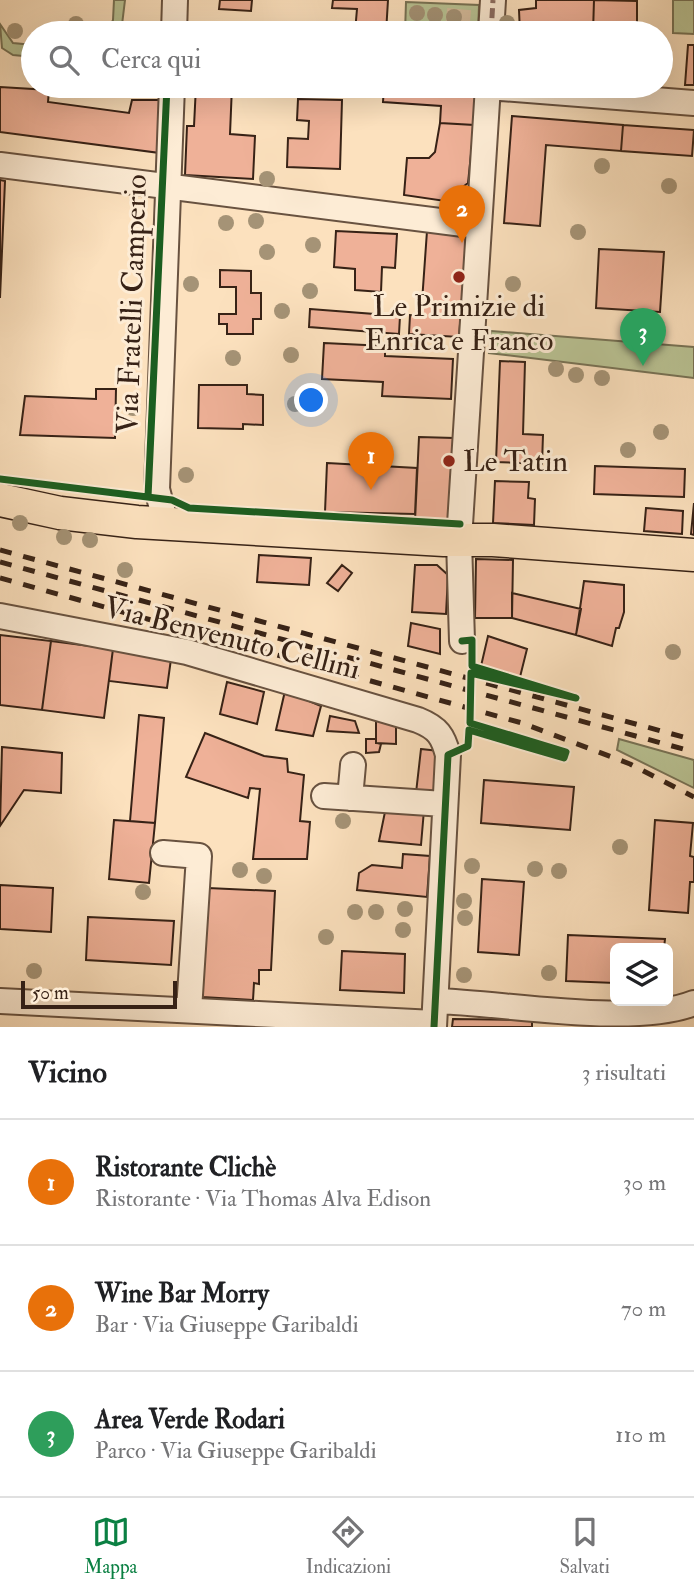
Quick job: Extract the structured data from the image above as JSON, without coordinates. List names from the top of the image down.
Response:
{
  "streets": {
    "street": ["Via Fratelli Camperio", "Via Benvenuto Cellini"]
  },
  "places": ["Le Primizie di Enrica e Franco", "Le Tatin"],
  "scale_bar": "50 m",
  "page": {
    "search": "Cerca qui",
    "pins": ["2", "3", "1"],
    "scale": "50 m",
    "heading": ["Vicino", "3 risultati"],
    "list": [
      {
        "mark": "1",
        "name": "Ristorante Clichè",
        "note": "Ristorante · Via Thomas Alva Edison",
        "value": "30 m"
      },
      {
        "mark": "2",
        "name": "Wine Bar Morry",
        "note": "Bar · Via Giuseppe Garibaldi",
        "value": "70 m"
      },
      {
        "mark": "3",
        "name": "Area Verde Rodari",
        "note": "Parco · Via Giuseppe Garibaldi",
        "value": "110 m"
      }
    ],
    "nav": ["Mappa", "Indicazioni", "Salvati"]
  }
}
